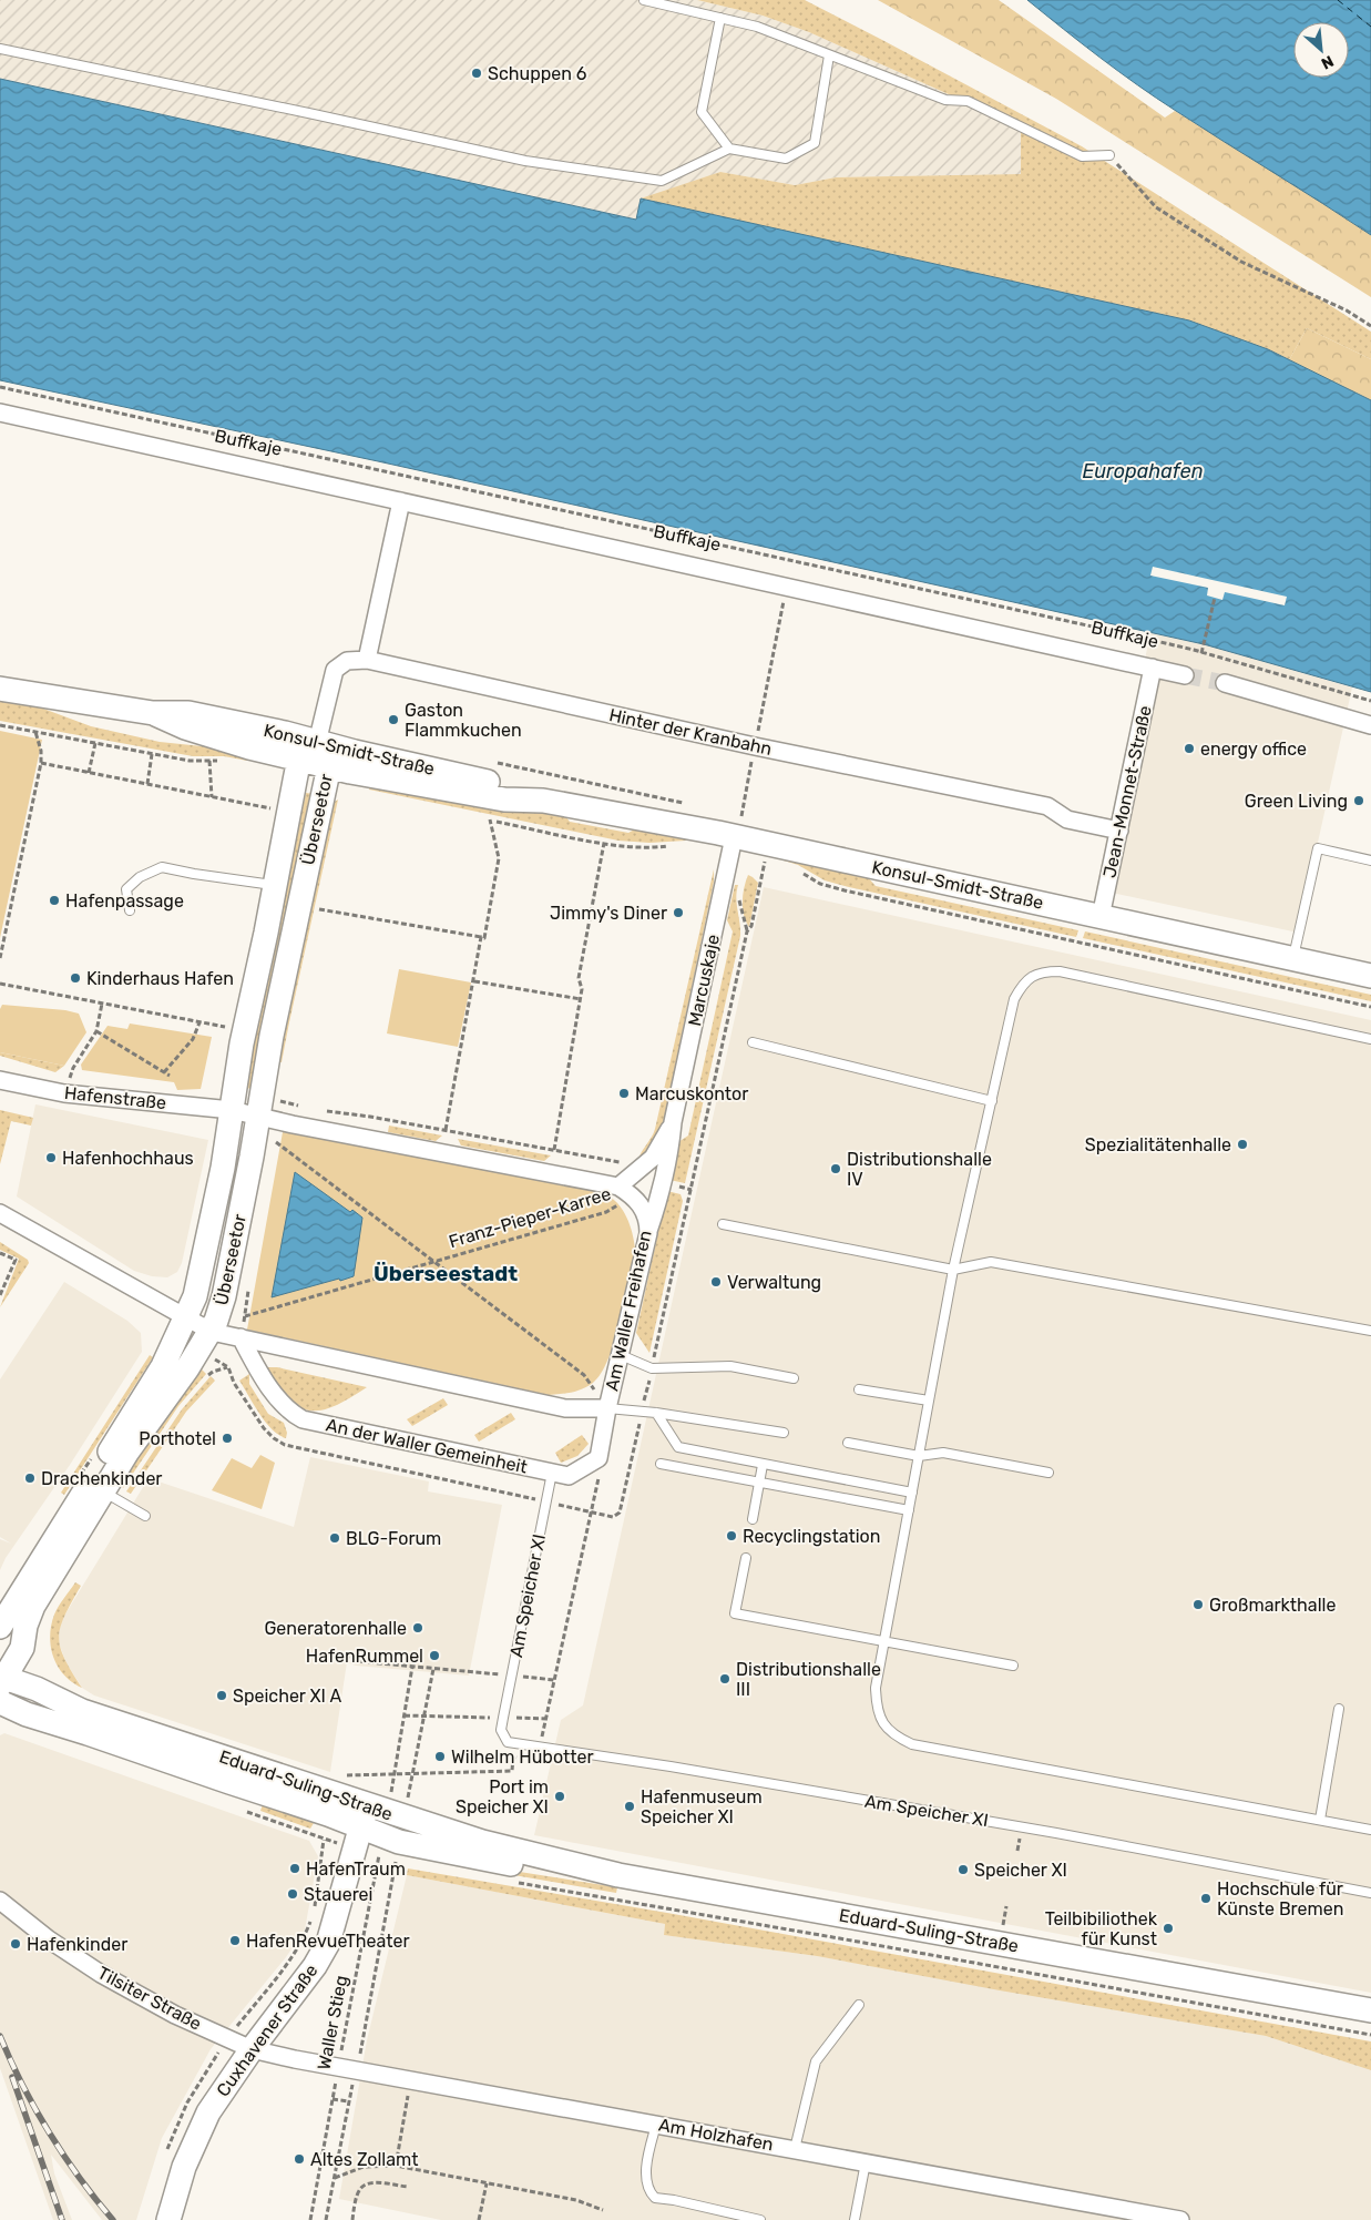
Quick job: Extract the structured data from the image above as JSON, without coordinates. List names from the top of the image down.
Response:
{
  "streets": {
    "street": [
      "Buffkaje",
      "Hinter der Kranbahn",
      "Konsul-Smidt-Straße",
      "Jean-Monnet-Straße",
      "Überseetor",
      "Marcuskaje",
      "Hafenstraße",
      "Am Waller Freihafen",
      "An der Waller Gemeinheit",
      "Eduard-Suling-Straße",
      "Tilsiter Straße",
      "Cuxhavener Straße",
      "Am Holzhafen"
    ],
    "lane": ["Am Speicher XI"],
    "path": ["Franz-Pieper-Karree", "Waller Stieg"]
  },
  "crossings": [
    ["Buffkaje", "Jean-Monnet-Straße"],
    ["Hinter der Kranbahn", "Konsul-Smidt-Straße"],
    ["Hinter der Kranbahn", "Jean-Monnet-Straße"],
    ["Hinter der Kranbahn", "Überseetor"],
    ["Konsul-Smidt-Straße", "Jean-Monnet-Straße"],
    ["Konsul-Smidt-Straße", "Überseetor"],
    ["Konsul-Smidt-Straße", "Marcuskaje"],
    ["Überseetor", "Hafenstraße"],
    ["Überseetor", "Am Waller Freihafen"],
    ["Überseetor", "Eduard-Suling-Straße"],
    ["Marcuskaje", "Am Waller Freihafen"],
    ["Hafenstraße", "Am Waller Freihafen"],
    ["Franz-Pieper-Karree", "Am Waller Freihafen"],
    ["Am Waller Freihafen", "An der Waller Gemeinheit"],
    ["An der Waller Gemeinheit", "Am Speicher XI"],
    ["Eduard-Suling-Straße", "Waller Stieg"],
    ["Eduard-Suling-Straße", "Cuxhavener Straße"],
    ["Tilsiter Straße", "Cuxhavener Straße"],
    ["Tilsiter Straße", "Am Holzhafen"],
    ["Waller Stieg", "Am Holzhafen"],
    ["Cuxhavener Straße", "Am Holzhafen"]
  ],
  "districts": ["Überseestadt"],
  "water": ["Europahafen"],
  "places": [
    "Schuppen 6",
    "Gaston Flammkuchen",
    "energy office",
    "Green Living",
    "Hafenpassage",
    "Jimmy's Diner",
    "Kinderhaus Hafen",
    "Marcuskontor",
    "Spezialitätenhalle",
    "Hafenhochhaus",
    "Distributionshalle IV",
    "Verwaltung",
    "Porthotel",
    "Drachenkinder",
    "Recyclingstation",
    "BLG-Forum",
    "Großmarkthalle",
    "Generatorenhalle",
    "HafenRummel",
    "Distributionshalle III",
    "Speicher XI A",
    "Wilhelm Hübotter",
    "Port im Speicher XI",
    "Hafenmuseum Speicher XI",
    "HafenTraum",
    "Speicher XI",
    "Stauerei",
    "Hochschule für Künste Bremen",
    "Teilbibiliothek für Kunst",
    "HafenRevueTheater",
    "Hafenkinder",
    "Altes Zollamt"
  ],
  "north": "bottom right"
}
